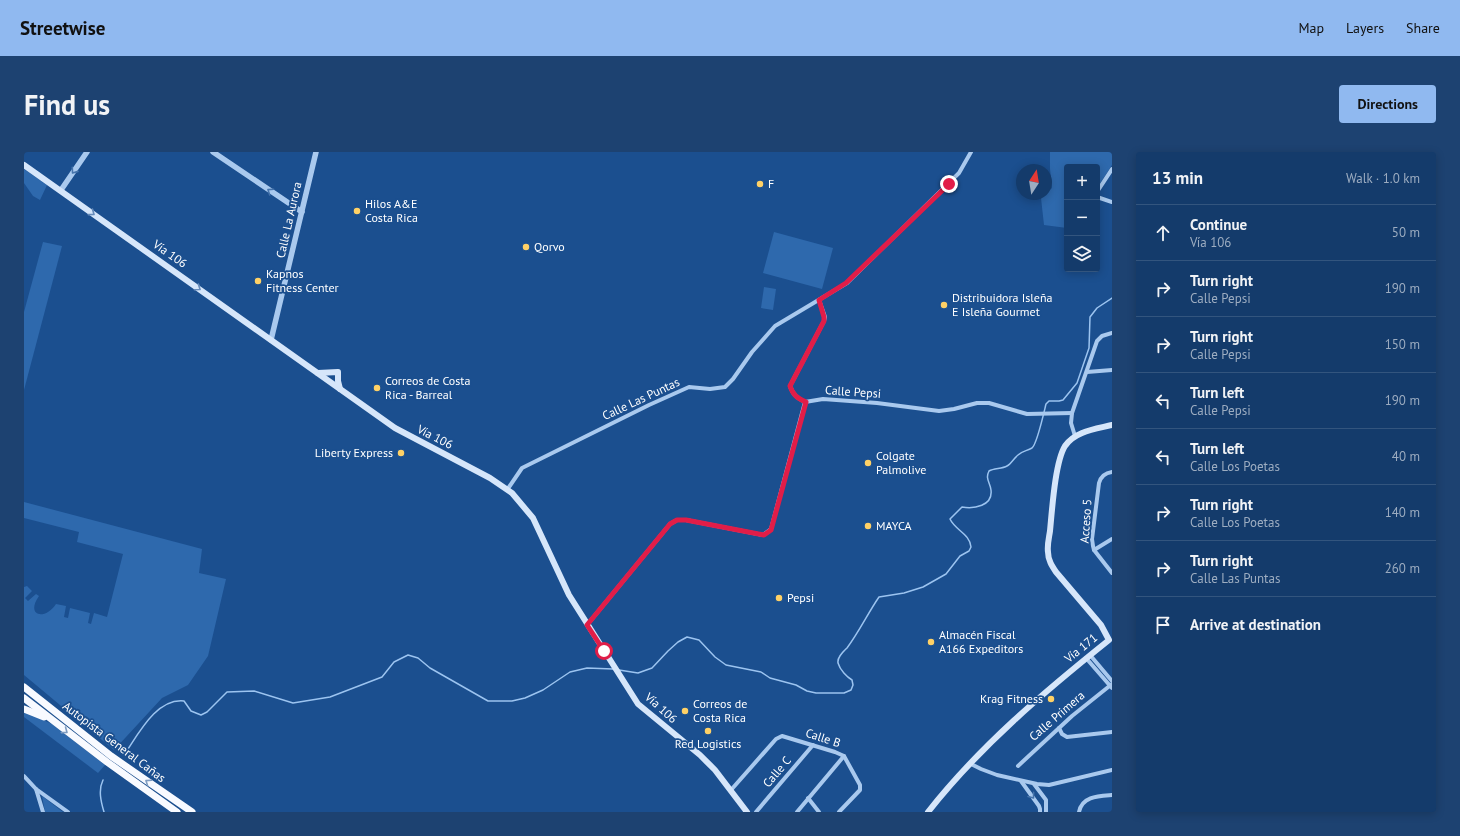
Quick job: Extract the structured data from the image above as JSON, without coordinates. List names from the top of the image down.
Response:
{
  "streets": {
    "highway": ["Autopista General Cañas"],
    "main road": ["Vía 106", "Vía 171"],
    "street": [
      "Calle La Aurora",
      "Calle Pepsi",
      "Calle Las Puntas",
      "Acceso 5",
      "Calle Primera",
      "Calle B",
      "Calle C"
    ]
  },
  "crossings": [
    ["Calle La Aurora", "Vía 106"],
    ["Vía 106", "Calle Las Puntas"],
    ["Vía 106", "Calle B"],
    ["Calle B", "Calle C"]
  ],
  "places": [
    "F",
    "Hilos A&E Costa Rica",
    "Qorvo",
    "Kapnos Fitness Center",
    "Distribuidora Isleña E Isleña Gourmet",
    "Correos de Costa Rica - Barreal",
    "Liberty Express",
    "Colgate Palmolive",
    "MAYCA",
    "Pepsi",
    "Almacén Fiscal A166 Expeditors",
    "Krag Fitness",
    "Correos de Costa Rica",
    "Red Logistics"
  ],
  "north": "top",
  "page": {
    "header": "Streetwise",
    "nav": ["Map", "Layers", "Share"],
    "buttons": "Directions",
    "title": "Find us",
    "heading": ["13 min", "Walk · 1.0 km"],
    "map_buttons": ["+", "−"],
    "list": [
      ["Continue", "Vía 106", "50 m"],
      ["Turn right", "Calle Pepsi", "190 m"],
      ["Turn right", "Calle Pepsi", "150 m"],
      ["Turn left", "Calle Pepsi", "190 m"],
      ["Turn left", "Calle Los Poetas", "40 m"],
      ["Turn right", "Calle Los Poetas", "140 m"],
      ["Turn right", "Calle Las Puntas", "260 m"],
      "Arrive at destination"
    ]
  }
}
